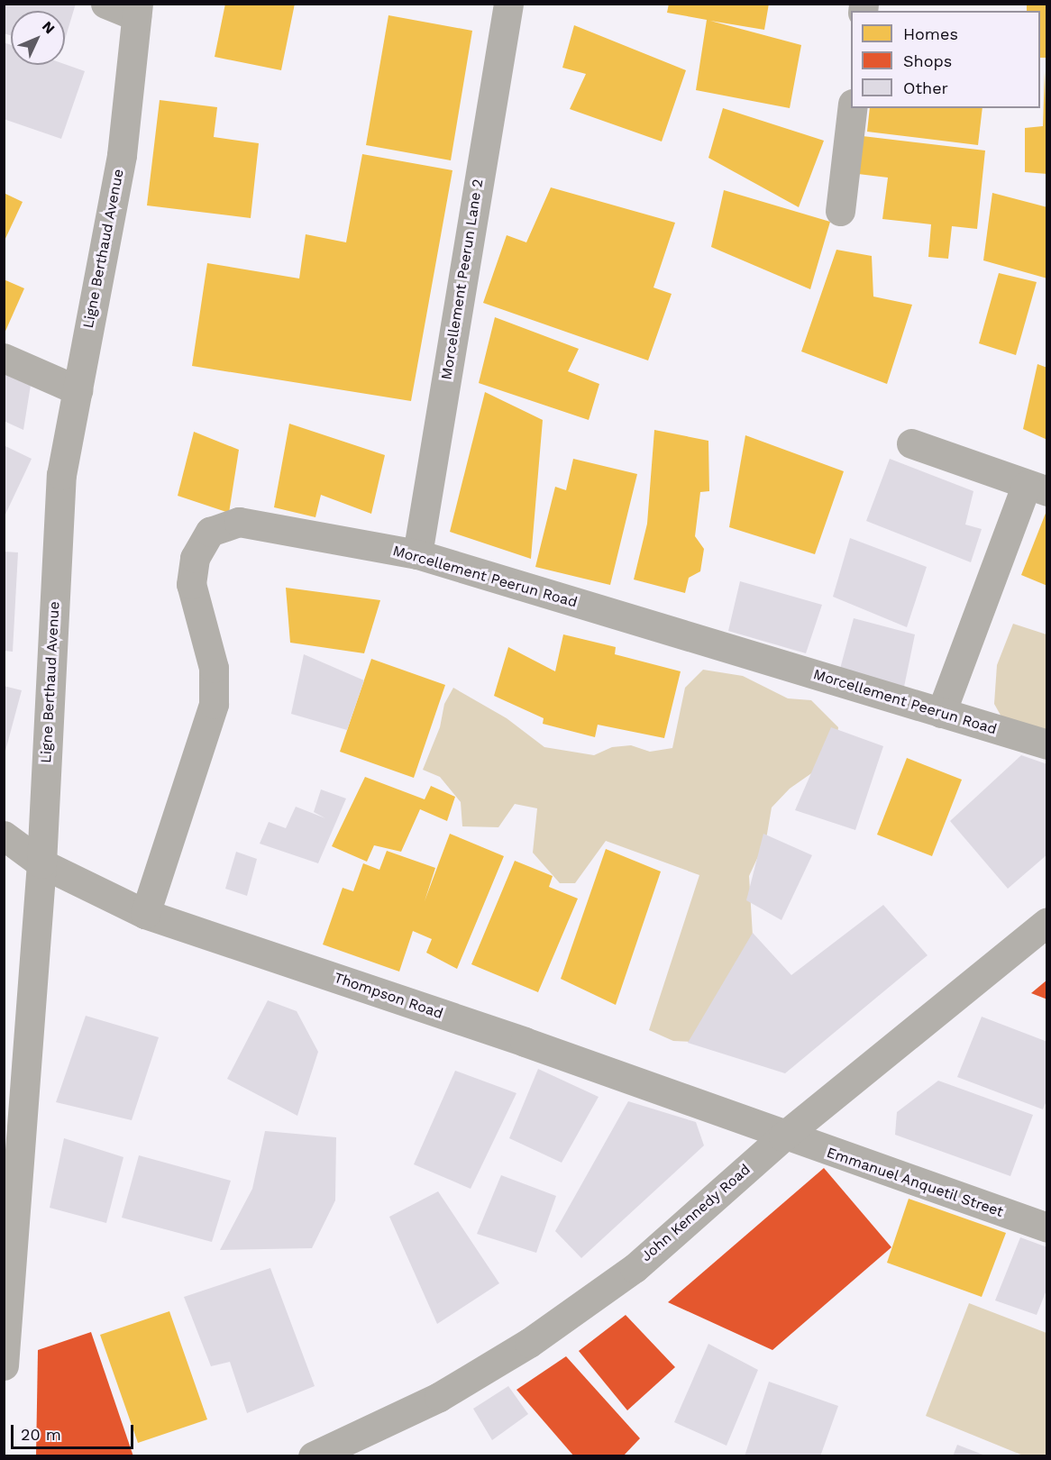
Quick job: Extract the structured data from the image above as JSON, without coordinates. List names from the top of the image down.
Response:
{
  "streets": {
    "street": [
      "Ligne Berthaud Avenue",
      "Morcellement Peerun Lane 2",
      "Morcellement Peerun Road",
      "Thompson Road",
      "Emmanuel Anquetil Street",
      "John Kennedy Road"
    ]
  },
  "crossings": [
    ["Ligne Berthaud Avenue", "Thompson Road"],
    ["Morcellement Peerun Lane 2", "Morcellement Peerun Road"],
    ["Morcellement Peerun Road", "Thompson Road"],
    ["Thompson Road", "Emmanuel Anquetil Street"],
    ["Thompson Road", "John Kennedy Road"],
    ["Emmanuel Anquetil Street", "John Kennedy Road"]
  ],
  "legend": ["Homes", "Shops", "Other"],
  "scale_bar": "20 m",
  "north": "top right"
}
